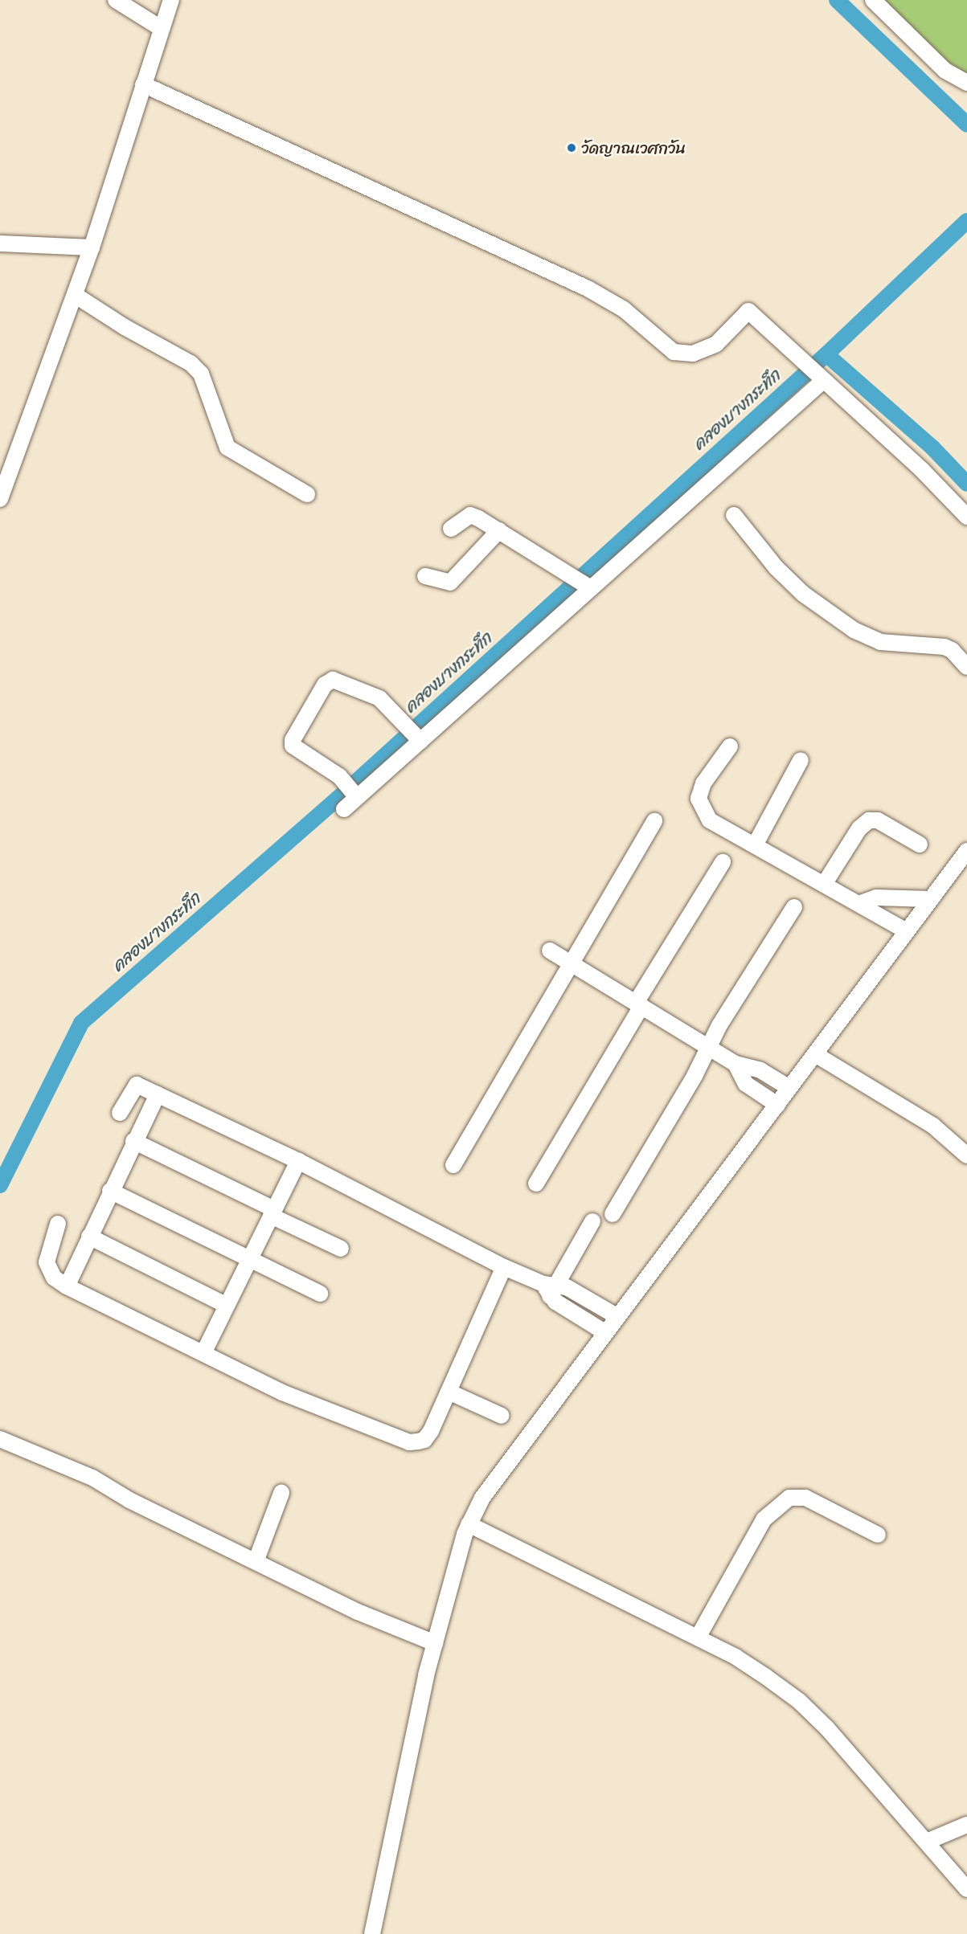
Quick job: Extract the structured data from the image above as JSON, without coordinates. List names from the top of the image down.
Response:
{
  "water": ["คลองบางกระทึก"],
  "places": ["วัดญาณเวศกวัน"]
}
